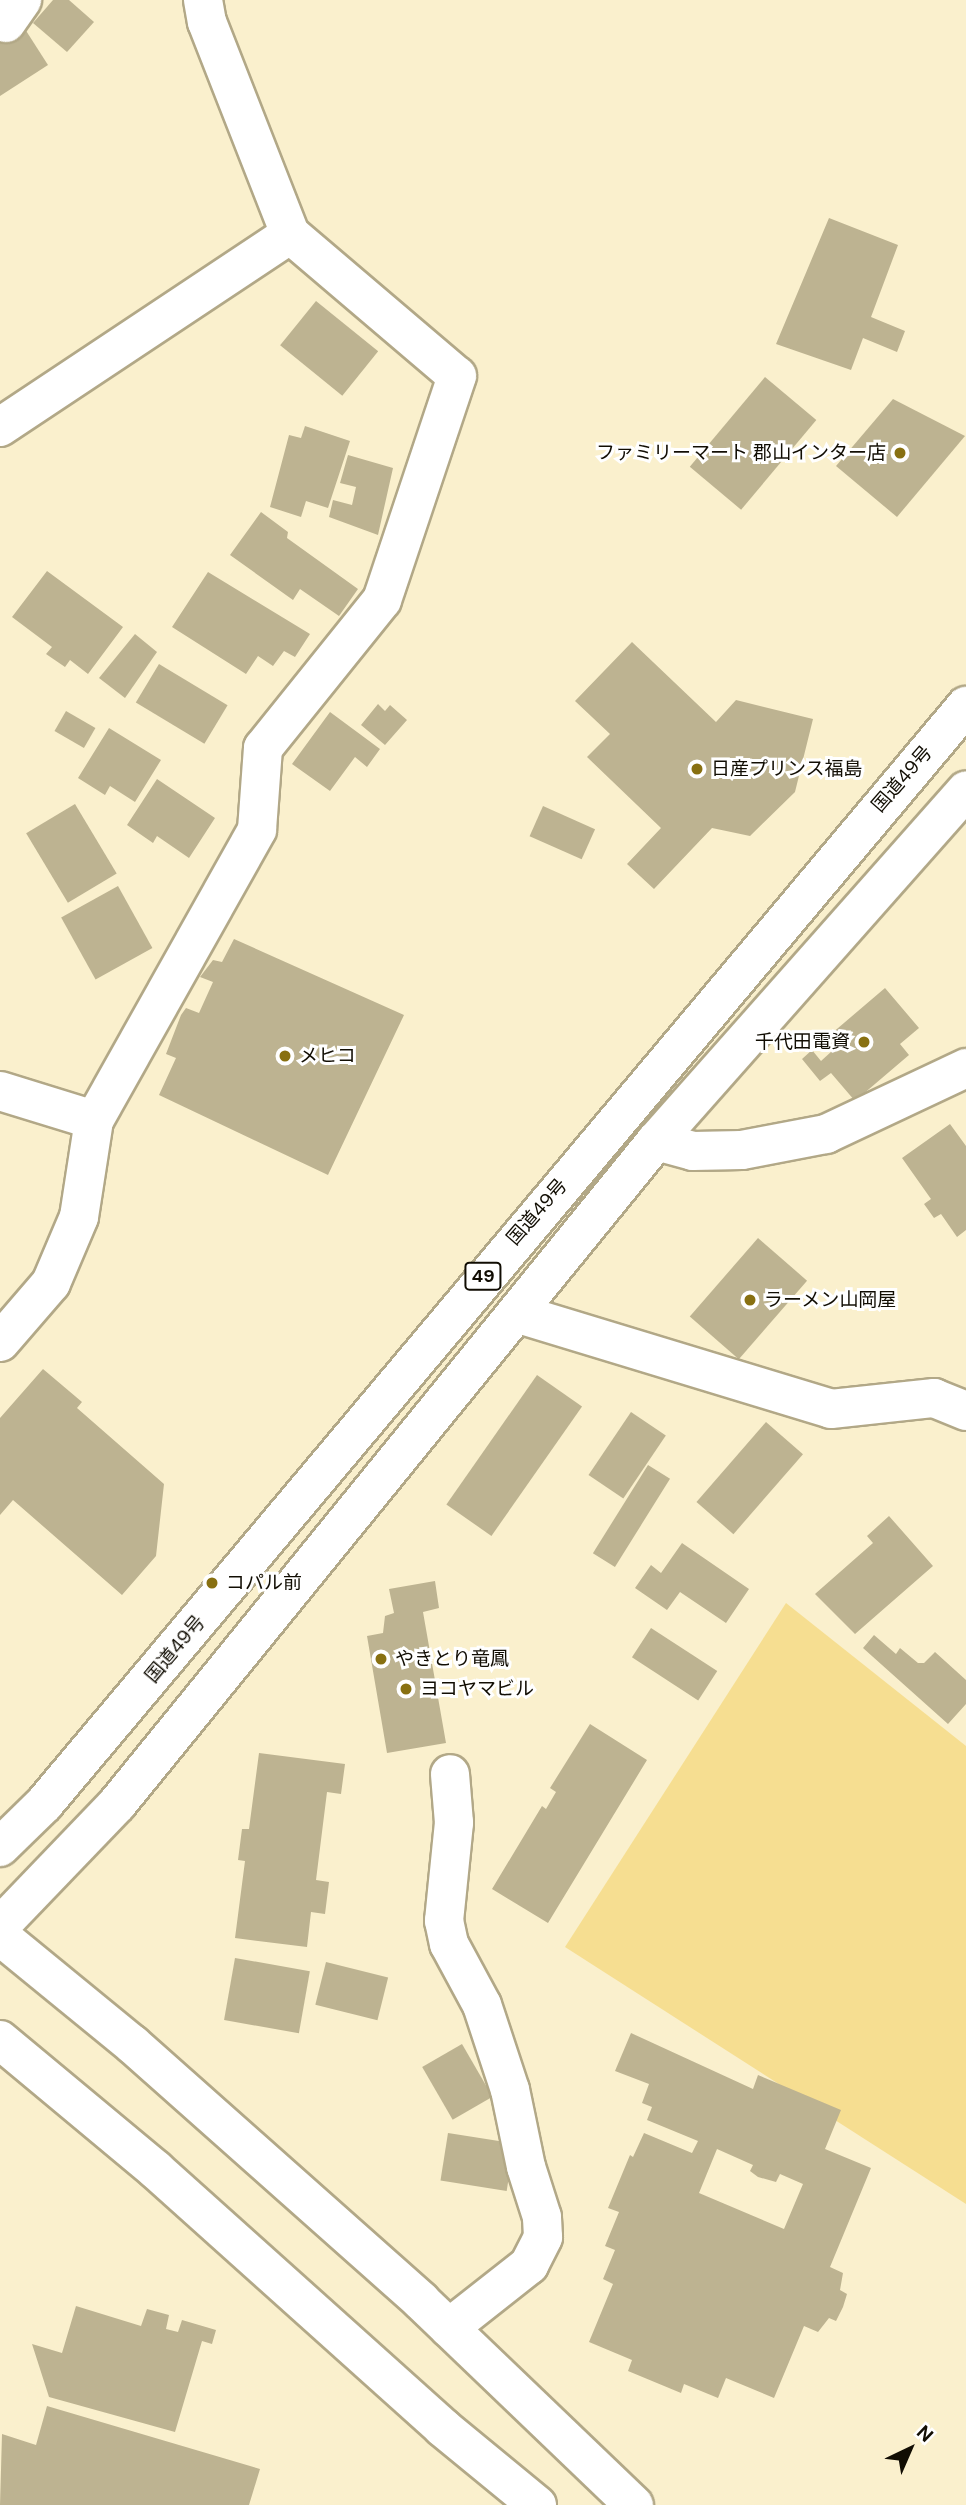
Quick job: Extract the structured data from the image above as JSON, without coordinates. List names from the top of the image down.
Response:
{
  "streets": {
    "main road": ["国道49号", "49"]
  },
  "places": [
    "ファミリーマート 郡山インター店",
    "日産プリンス福島",
    "千代田電資",
    "メヒコ",
    "ラーメン山岡屋",
    "コパル前",
    "やきとり竜鳳",
    "ヨコヤマビル"
  ],
  "north": "top right"
}
